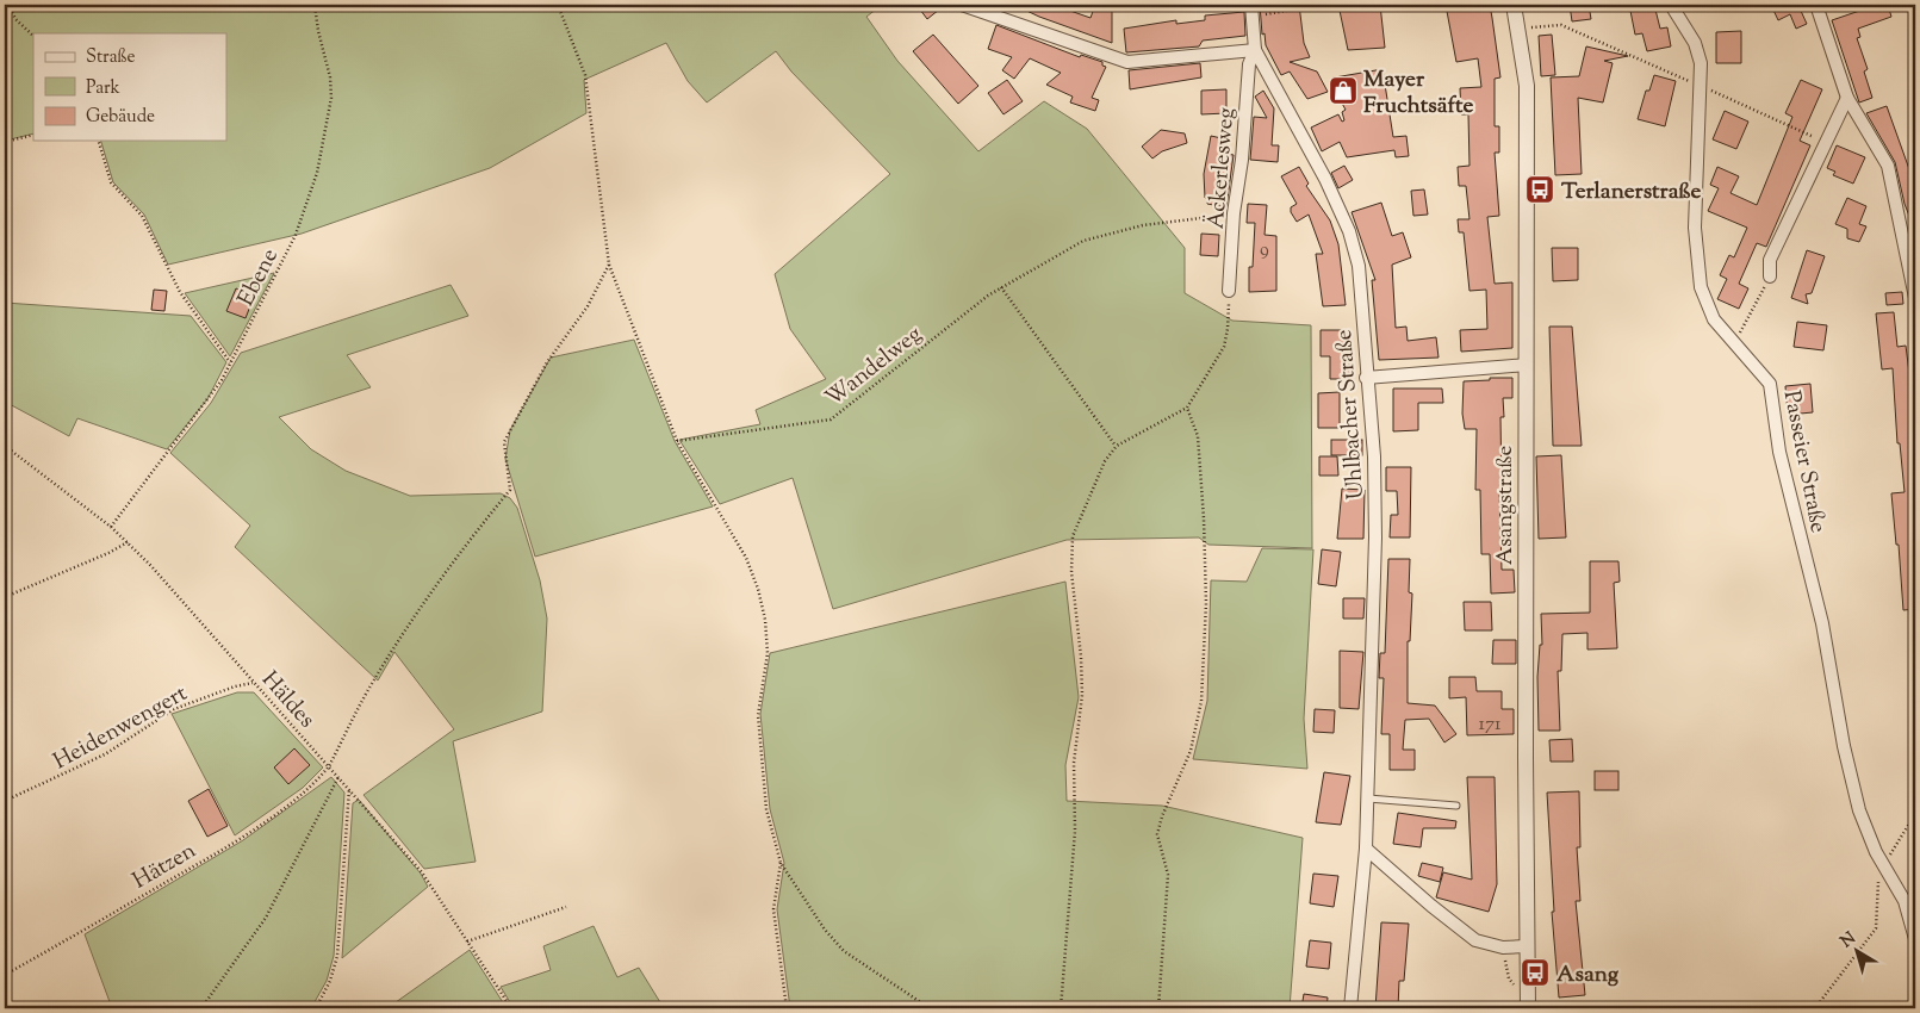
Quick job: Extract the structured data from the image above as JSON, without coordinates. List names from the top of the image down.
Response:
{
  "streets": {
    "street": [
      "Äckerlesweg",
      "Uhlbacher Straße",
      "Passeier Straße",
      "Asangstraße"
    ],
    "path": [
      "Ebene",
      "Wandelweg",
      "Häldes",
      "Heidenwengert",
      "Hätzen"
    ]
  },
  "crossings": [
    ["Äckerlesweg", "Wandelweg"],
    ["Äckerlesweg", "Uhlbacher Straße"],
    ["Ebene", "Häldes"],
    ["Häldes", "Heidenwengert"],
    ["Häldes", "Hätzen"]
  ],
  "places": {
    "shop": ["Mayer Fruchtsäfte"],
    "bus stop": ["Terlanerstraße", "Asang"]
  },
  "house_numbers": ["9", "171"],
  "legend": ["Straße", "Park", "Gebäude"],
  "north": "top left"
}
